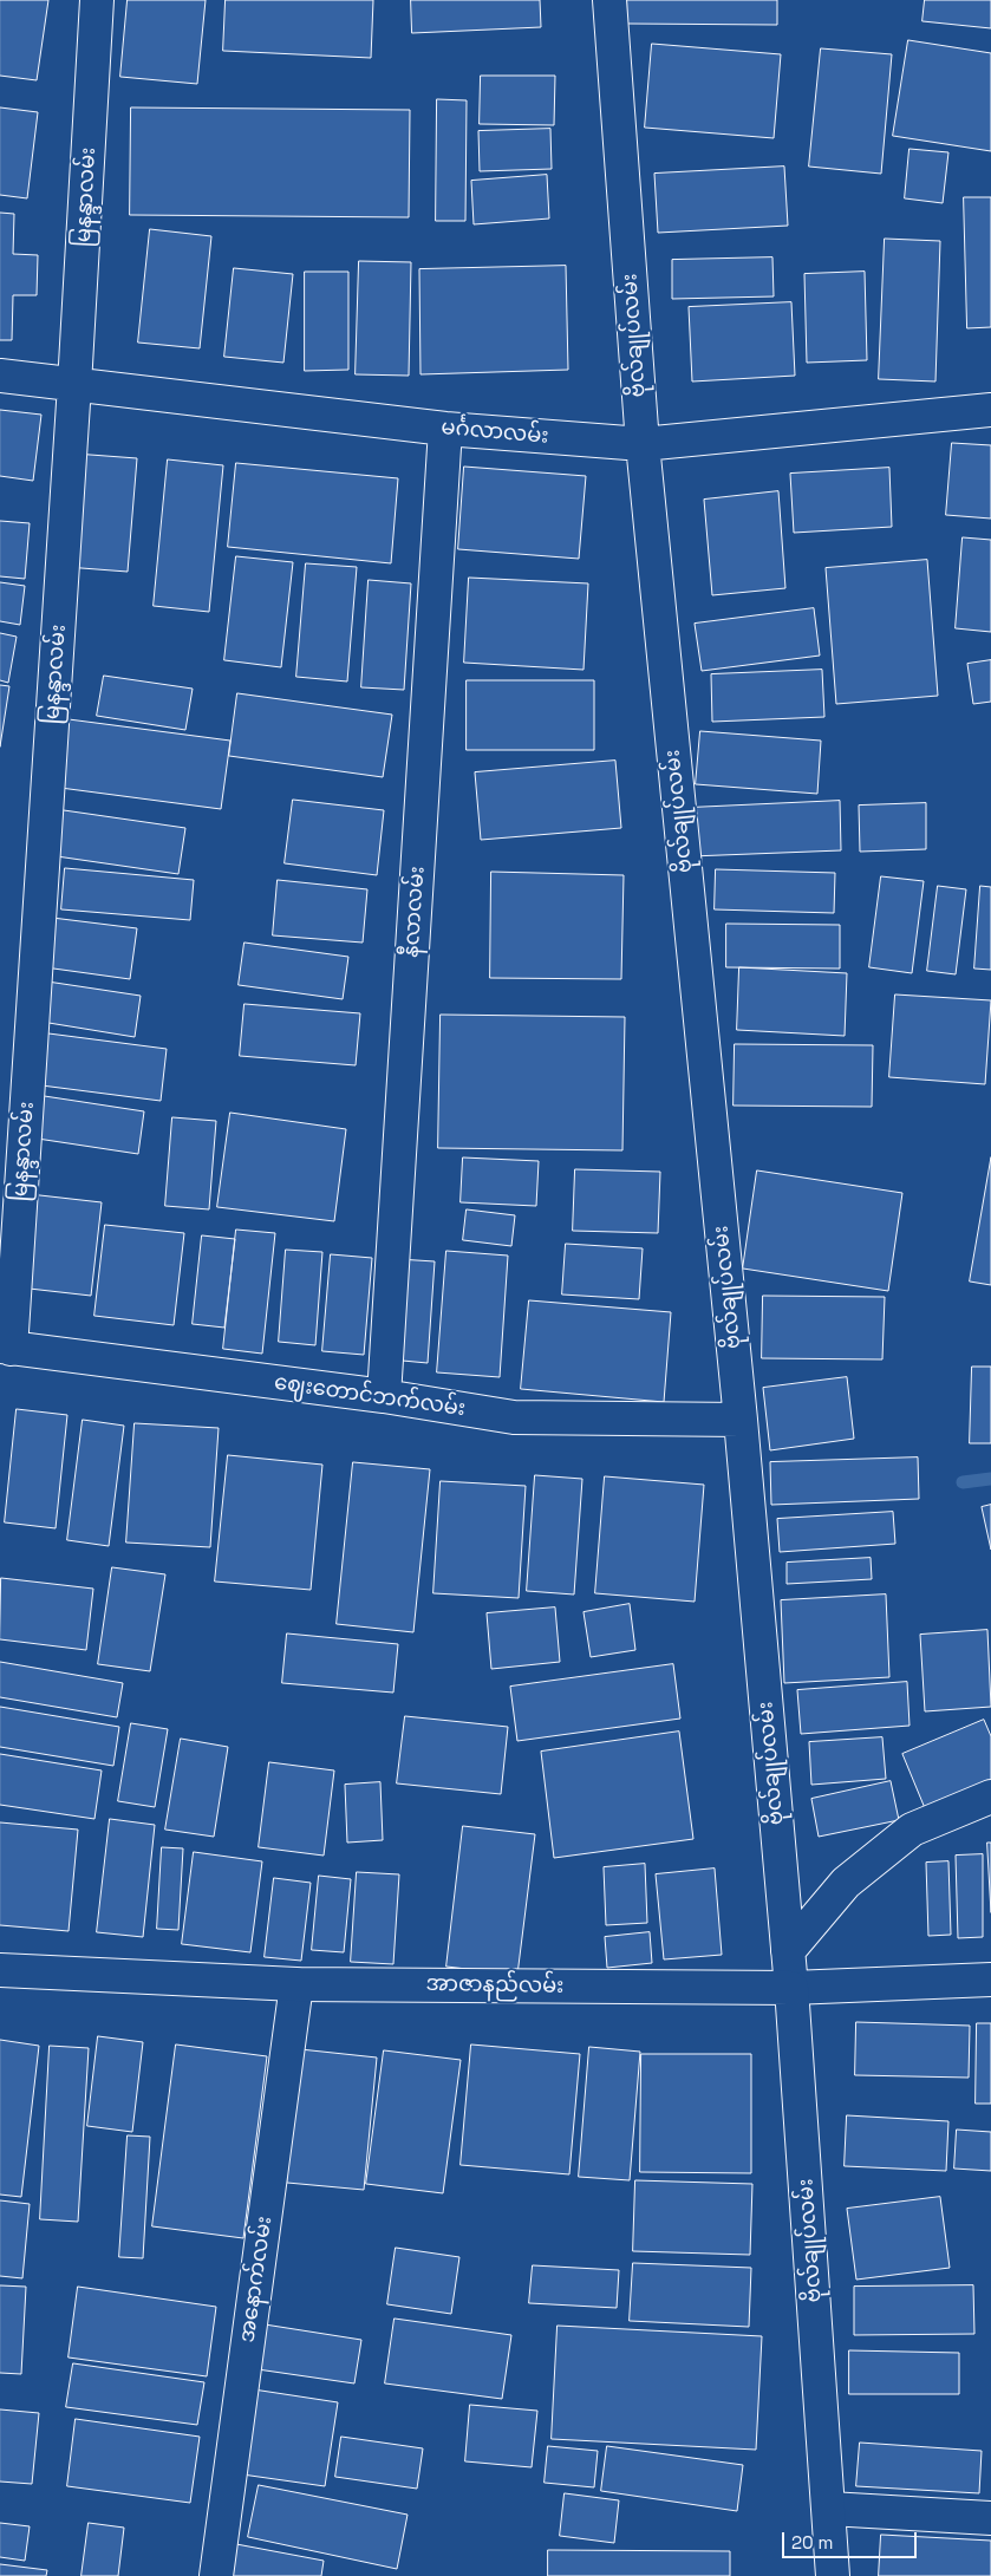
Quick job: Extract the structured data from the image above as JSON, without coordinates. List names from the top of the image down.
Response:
{
  "streets": {
    "street": [
      "မြနန္ဒာလမ်း",
      "ဗိုလ်ချုပ်လမ်း",
      "မင်္ဂလာလမ်း",
      "နီလာလမ်း",
      "ဈေးတောင်ဘက်လမ်း",
      "အာဇာနည်လမ်း",
      "အနောက်လမ်း"
    ]
  },
  "crossings": [
    ["မြနန္ဒာလမ်း", "မင်္ဂလာလမ်း"],
    ["မြနန္ဒာလမ်း", "ဈေးတောင်ဘက်လမ်း"],
    ["ဗိုလ်ချုပ်လမ်း", "မင်္ဂလာလမ်း"],
    ["ဗိုလ်ချုပ်လမ်း", "ဈေးတောင်ဘက်လမ်း"],
    ["ဗိုလ်ချုပ်လမ်း", "အာဇာနည်လမ်း"],
    ["မင်္ဂလာလမ်း", "နီလာလမ်း"],
    ["နီလာလမ်း", "ဈေးတောင်ဘက်လမ်း"],
    ["အာဇာနည်လမ်း", "အနောက်လမ်း"]
  ],
  "scale_bar": "20 m"
}
